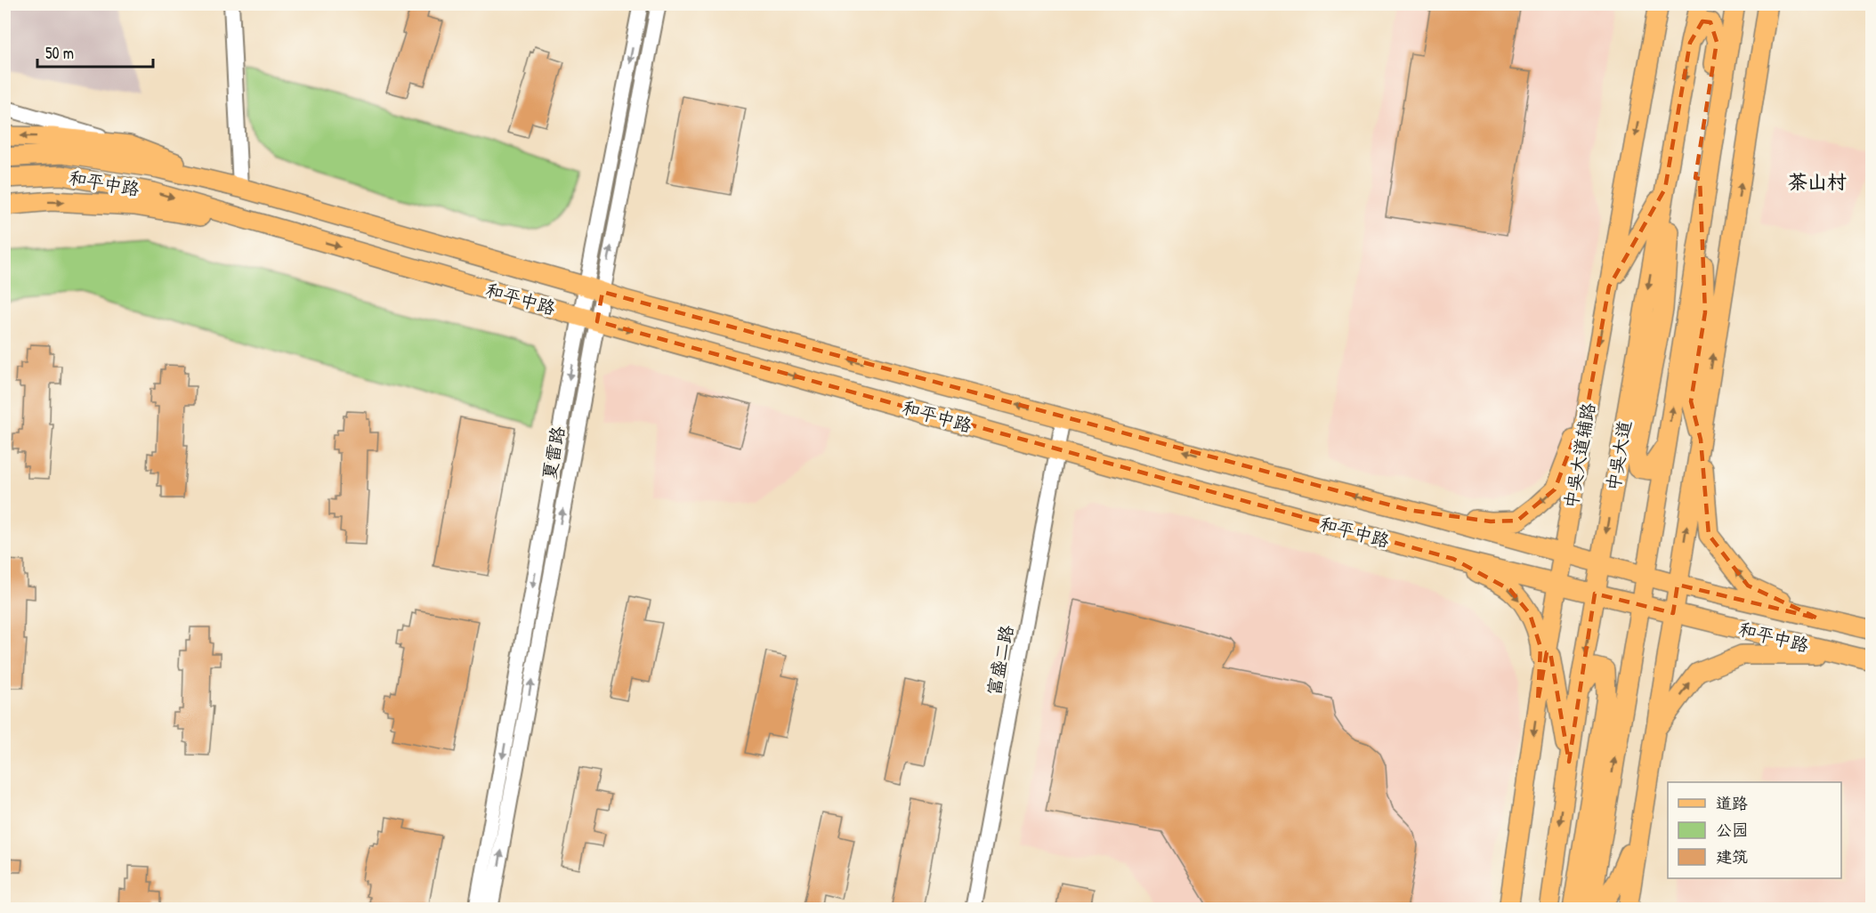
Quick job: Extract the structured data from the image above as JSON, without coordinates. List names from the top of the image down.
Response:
{
  "streets": {
    "main road": ["和平中路", "中吴大道辅路", "中吴大道"],
    "street": ["夏雷路", "富盛二路"]
  },
  "crossings": [
    ["和平中路", "夏雷路"],
    ["和平中路", "中吴大道辅路"],
    ["和平中路", "中吴大道"],
    ["和平中路", "富盛二路"]
  ],
  "districts": ["茶山村"],
  "legend": ["道路", "公园", "建筑"],
  "scale_bar": "50 m"
}
